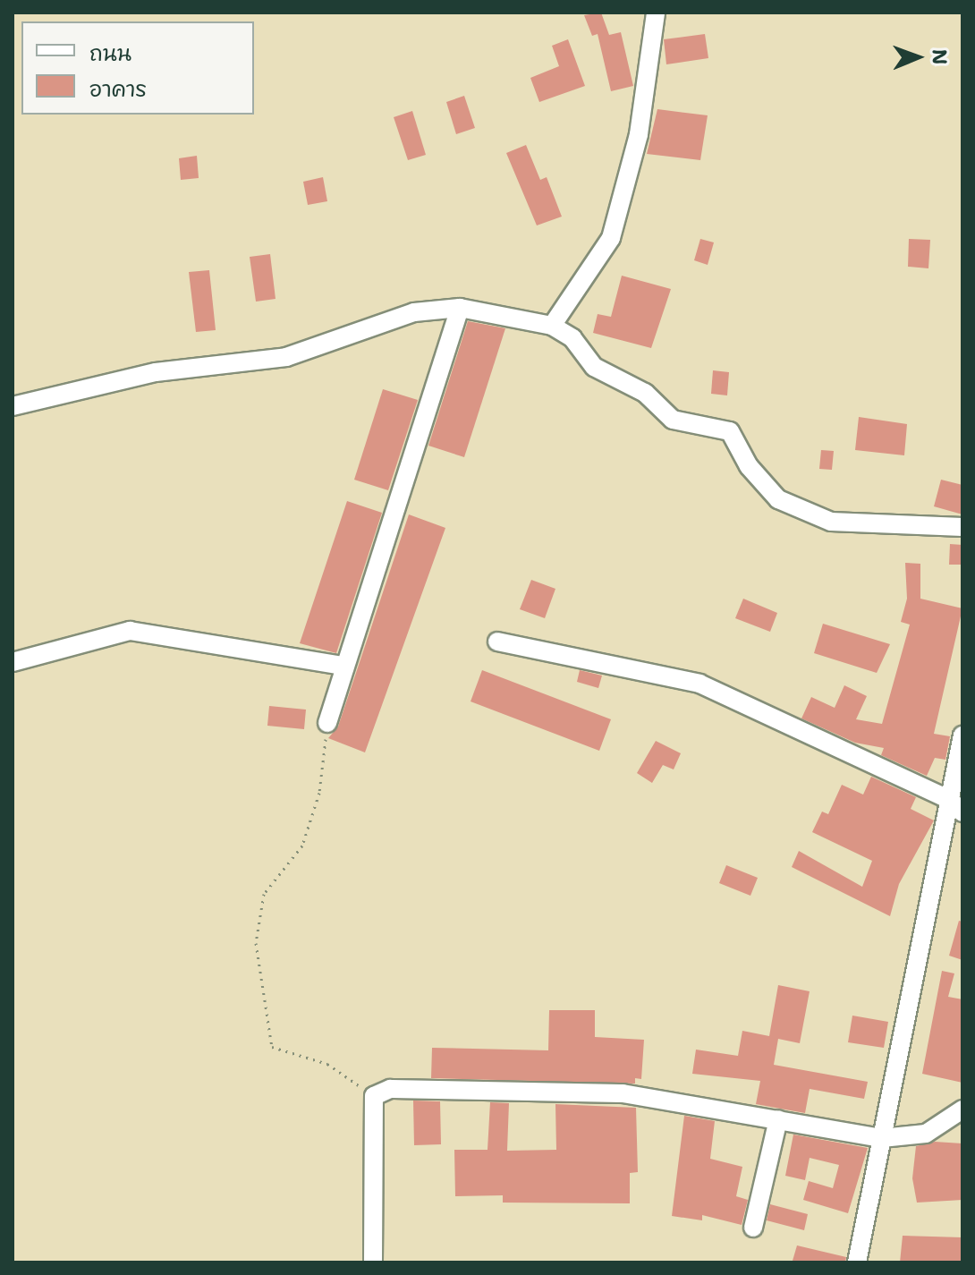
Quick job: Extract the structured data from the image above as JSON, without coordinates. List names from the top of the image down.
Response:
{
  "legend": ["ถนน", "อาคาร"],
  "north": "right"
}
